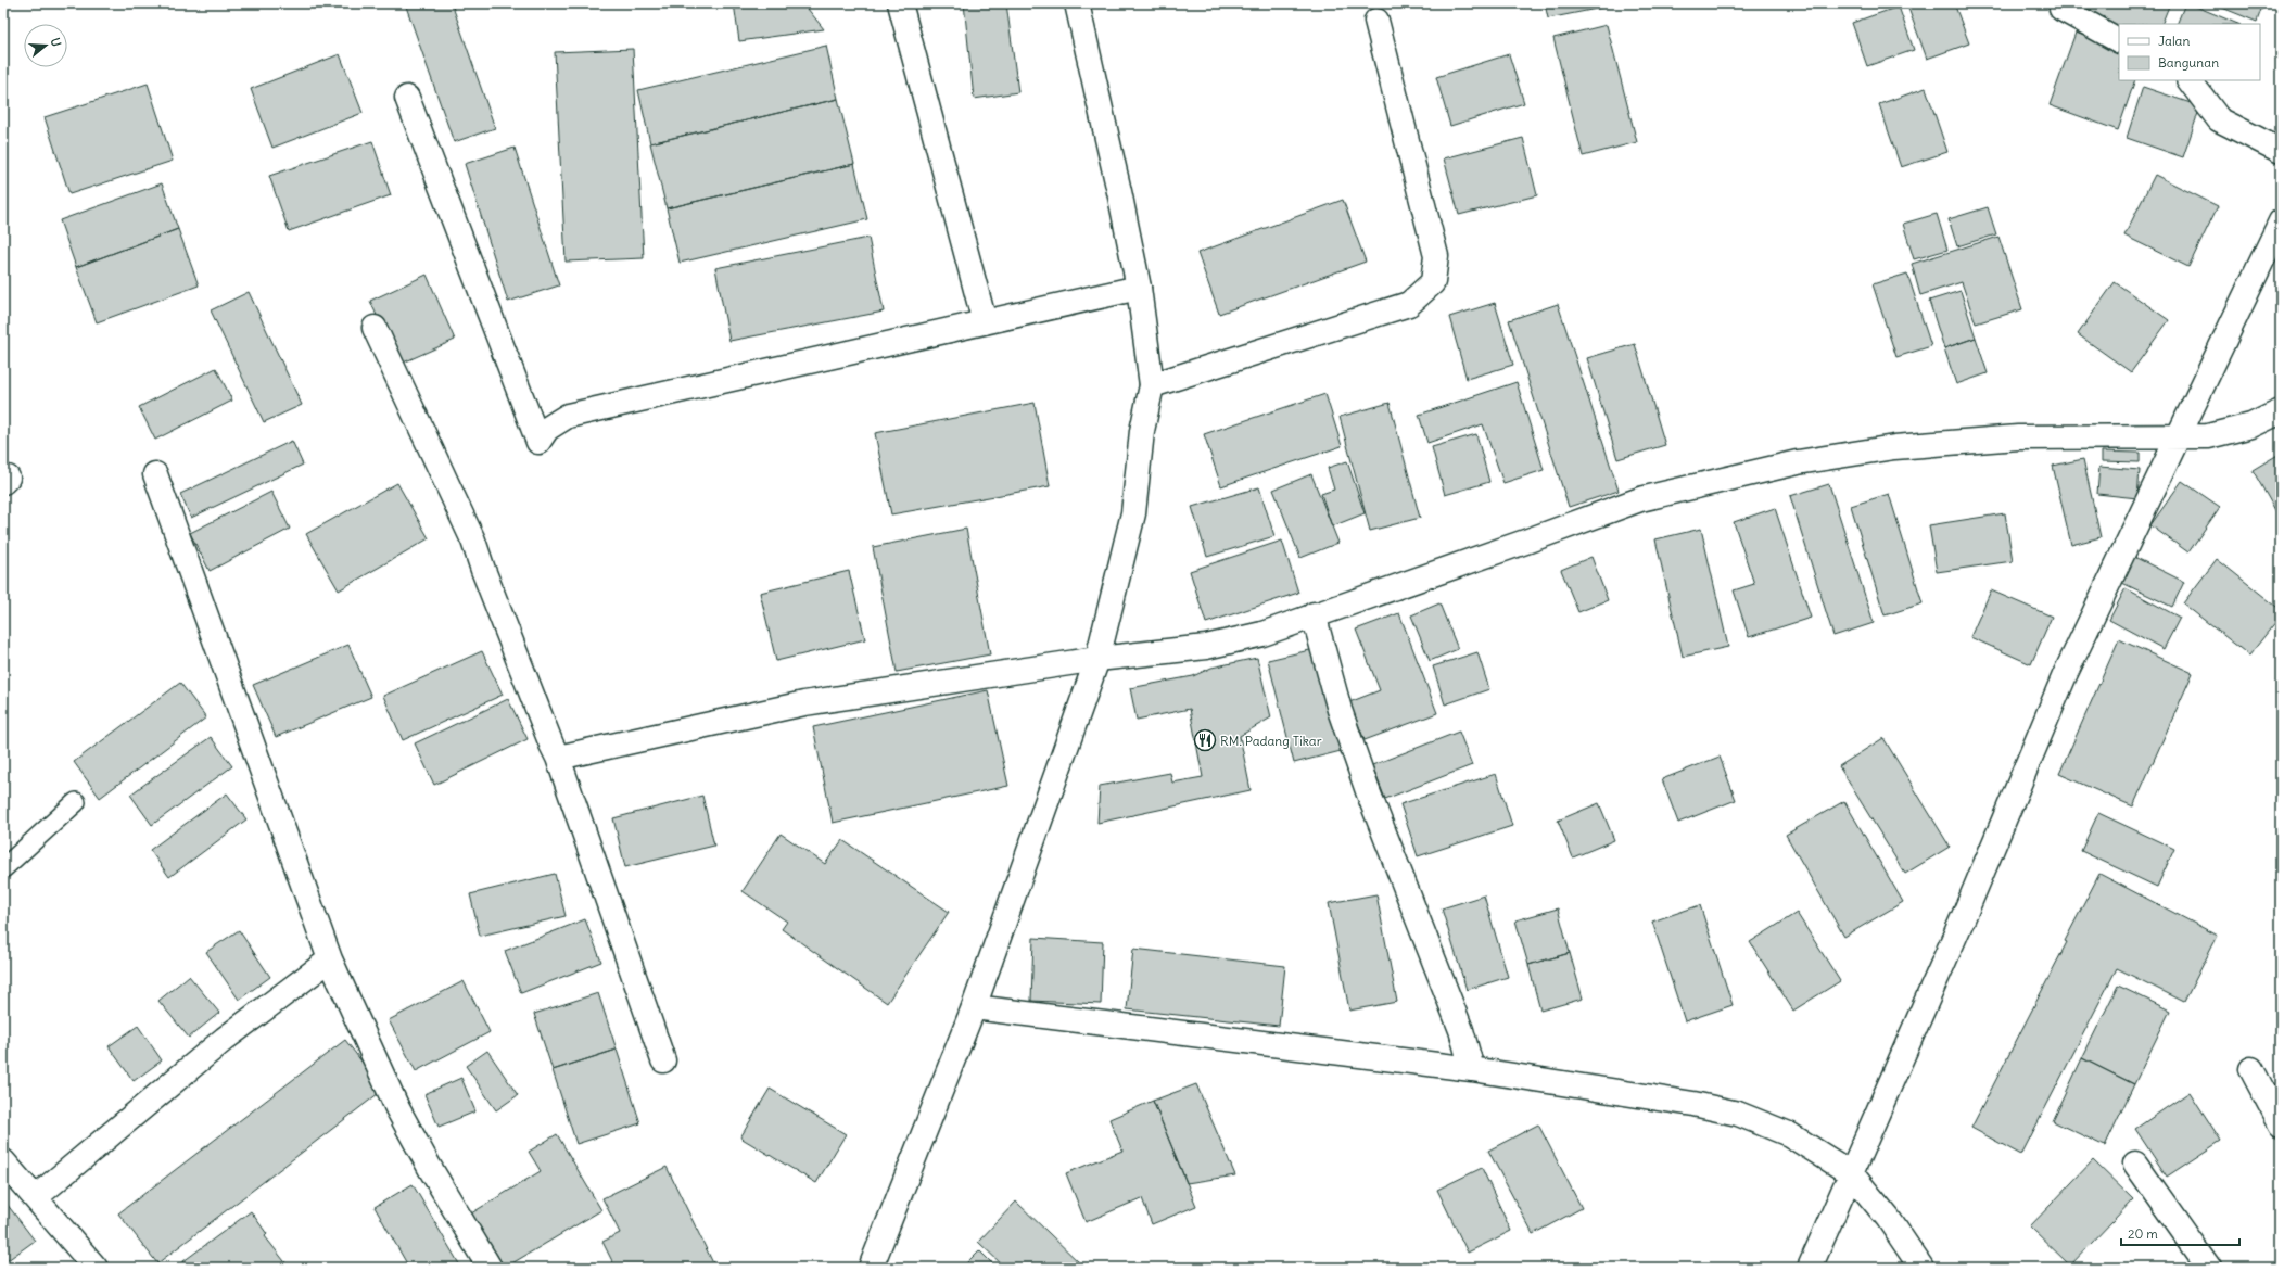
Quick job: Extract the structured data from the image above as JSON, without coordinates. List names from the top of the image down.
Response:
{
  "places": {
    "restaurant": ["RM. Padang Tikar"]
  },
  "legend": ["Jalan", "Bangunan"],
  "scale_bar": "20 m",
  "north": "right"
}
